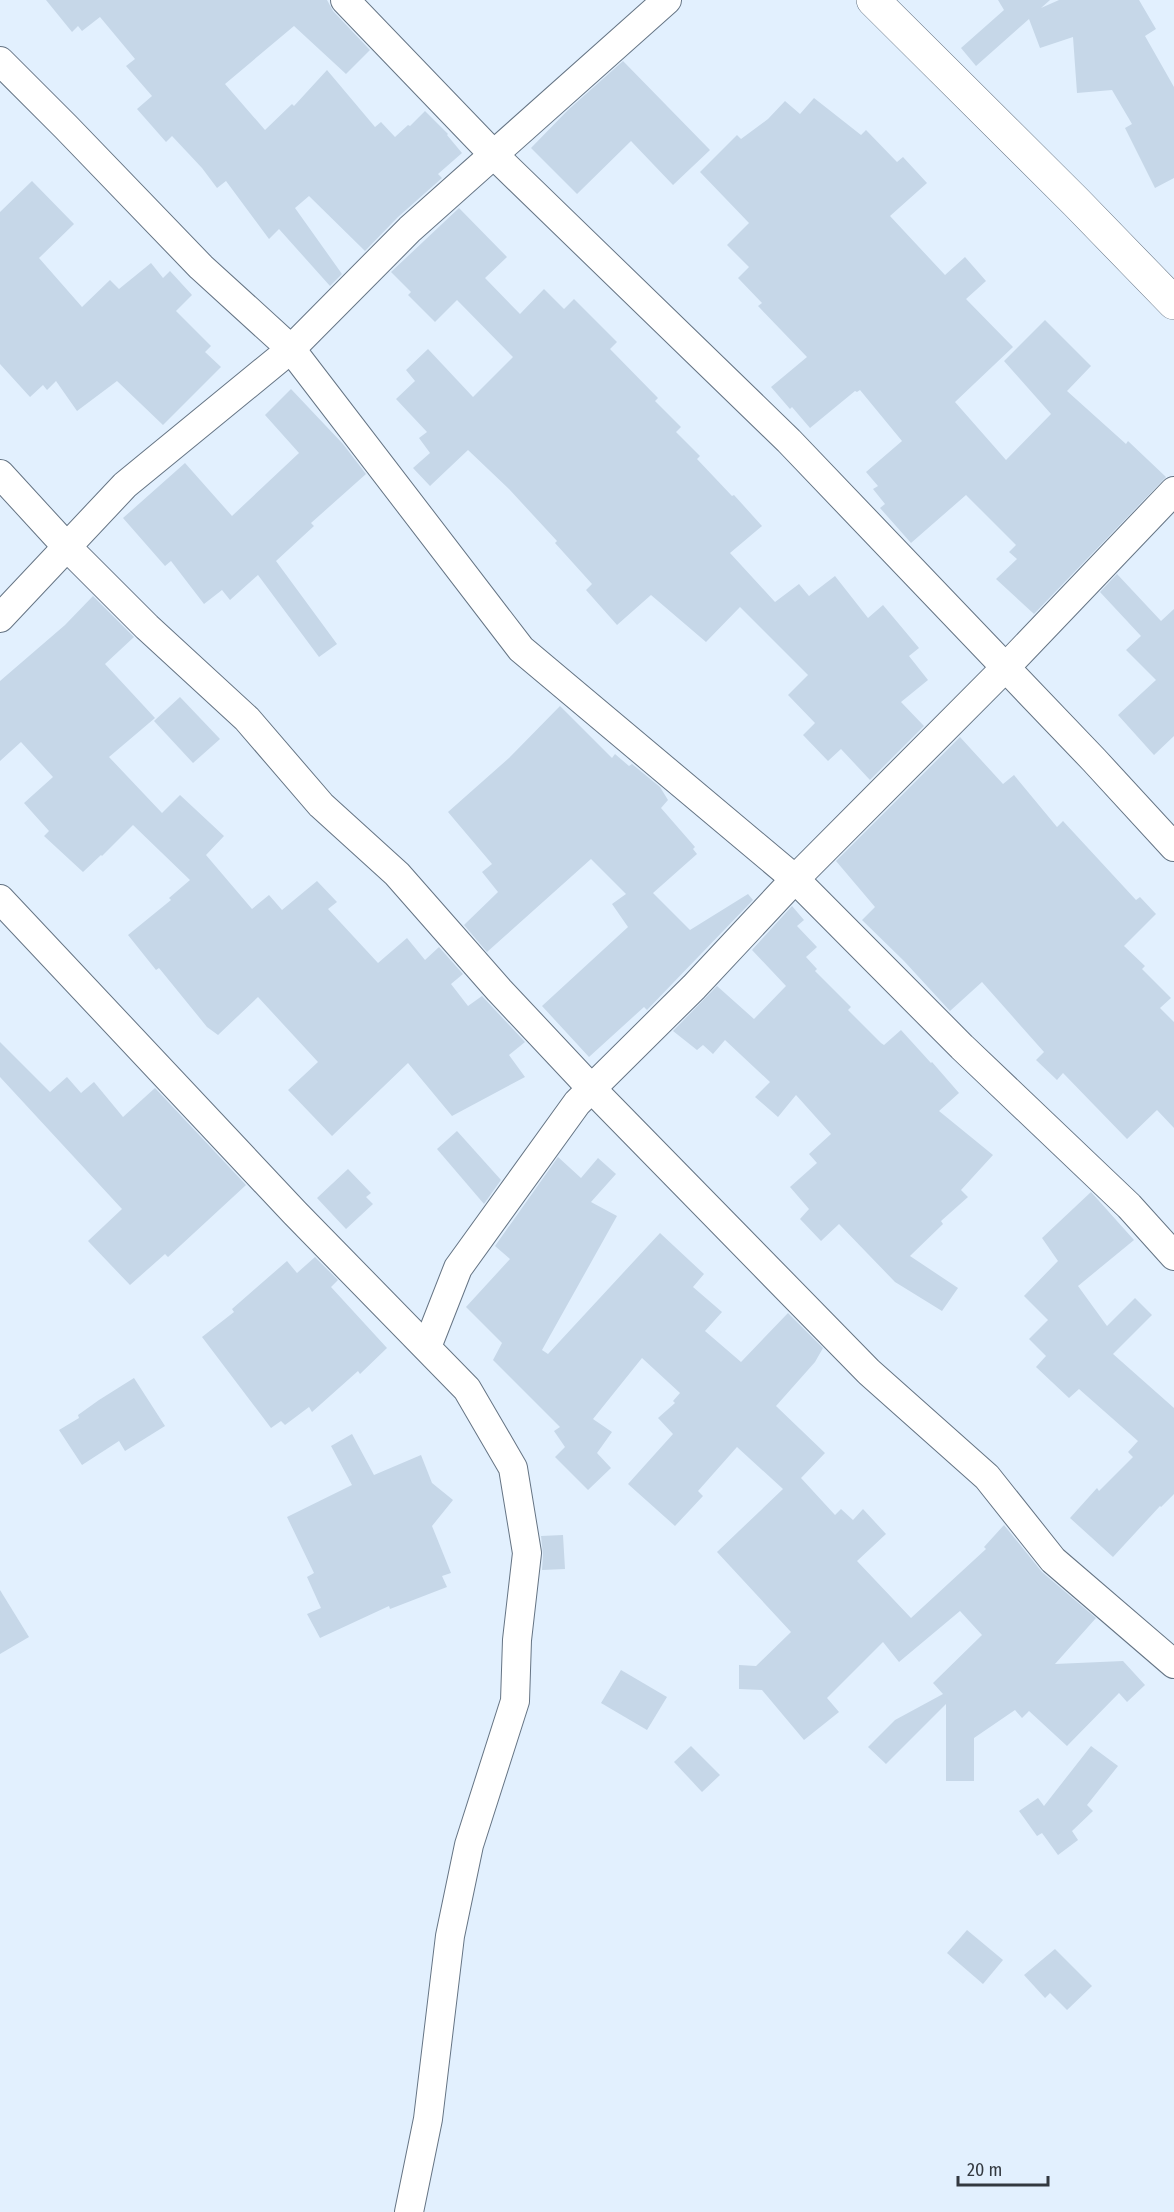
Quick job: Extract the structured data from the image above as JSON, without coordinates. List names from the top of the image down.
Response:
{
  "scale_bar": "20 m"
}
